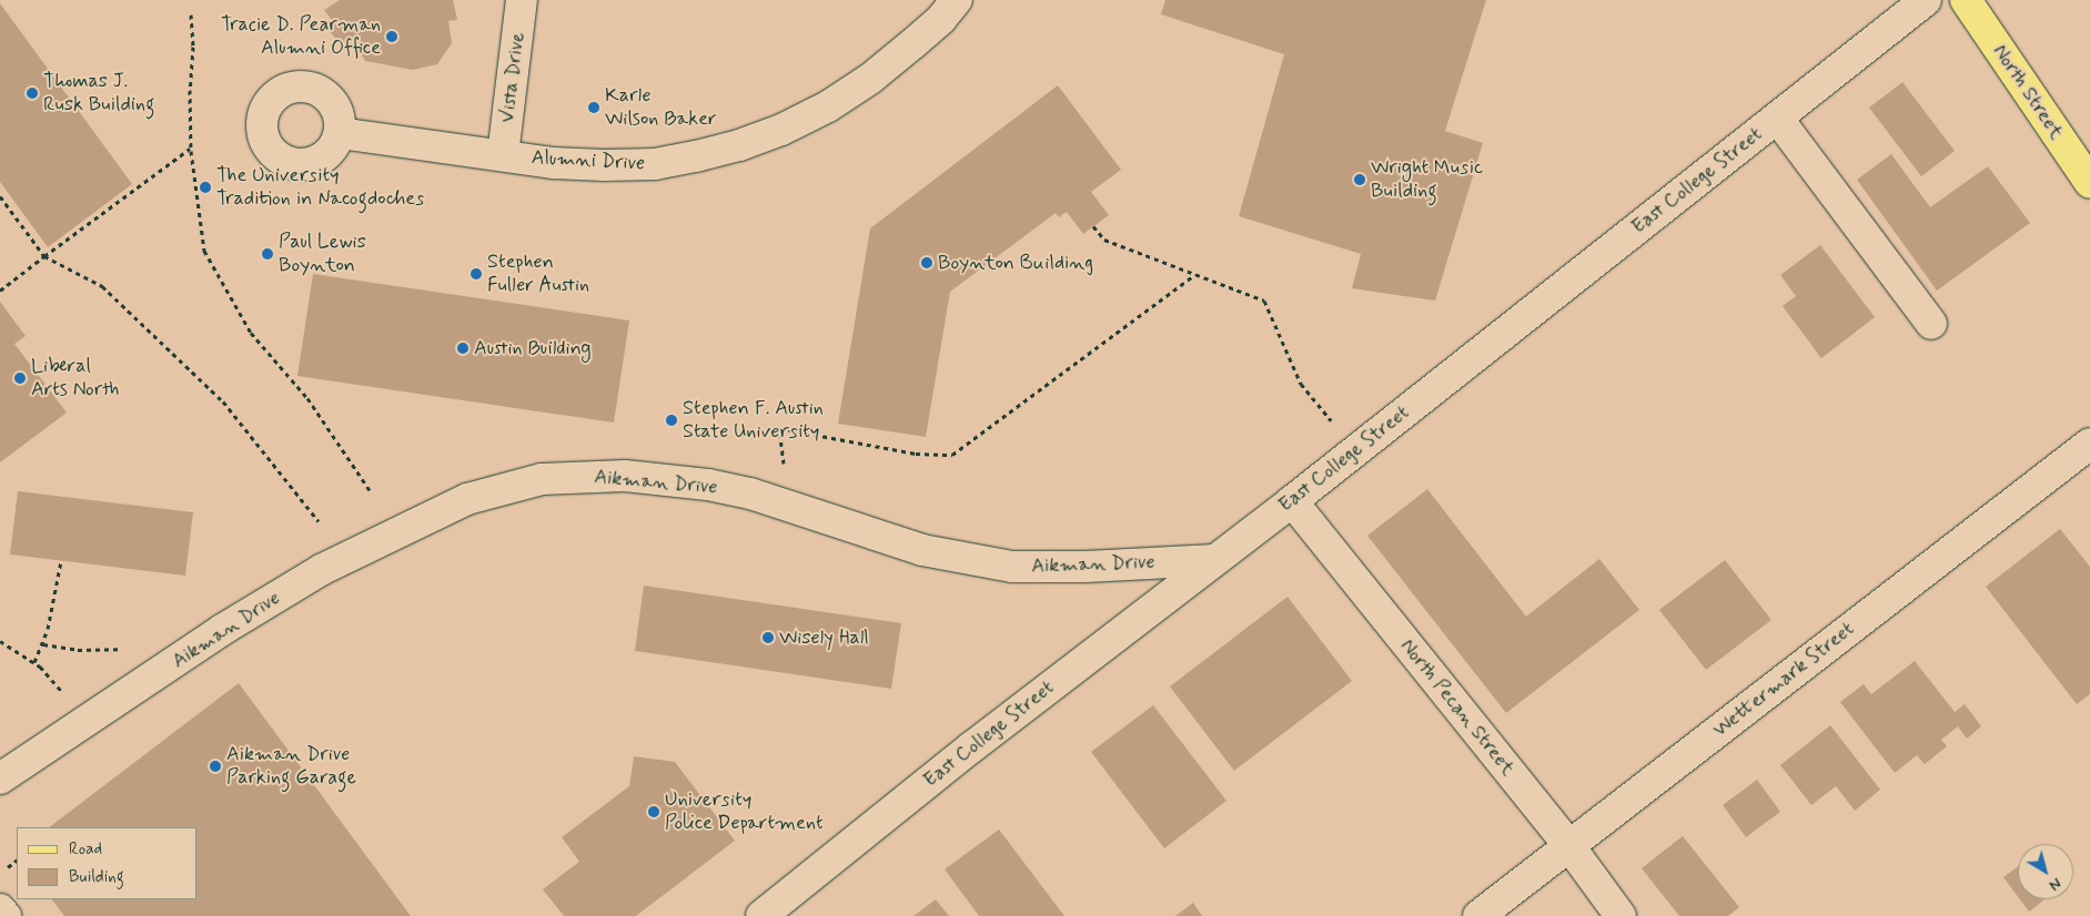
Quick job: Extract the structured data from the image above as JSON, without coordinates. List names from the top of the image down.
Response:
{
  "streets": {
    "main road": ["North Street"],
    "street": [
      "Vista Drive",
      "Alumni Drive",
      "East College Street",
      "Aikman Drive",
      "Wettermark Street",
      "North Pecan Street"
    ]
  },
  "crossings": [
    ["Vista Drive", "Alumni Drive"],
    ["East College Street", "Aikman Drive"],
    ["East College Street", "North Pecan Street"],
    ["Wettermark Street", "North Pecan Street"]
  ],
  "places": [
    "Tracie D. Pearman Alumni Office",
    "Thomas J. Rusk Building",
    "Karle Wilson Baker",
    "Wright Music Building",
    "The University Tradition in Nacogdoches",
    "Paul Lewis Boynton",
    "Boynton Building",
    "Stephen Fuller Austin",
    "Austin Building",
    "Liberal Arts North",
    "Stephen F. Austin State University",
    "Wisely Hall",
    "Aikman Drive Parking Garage",
    "University Police Department"
  ],
  "legend": ["Road", "Building"],
  "north": "bottom right"
}
